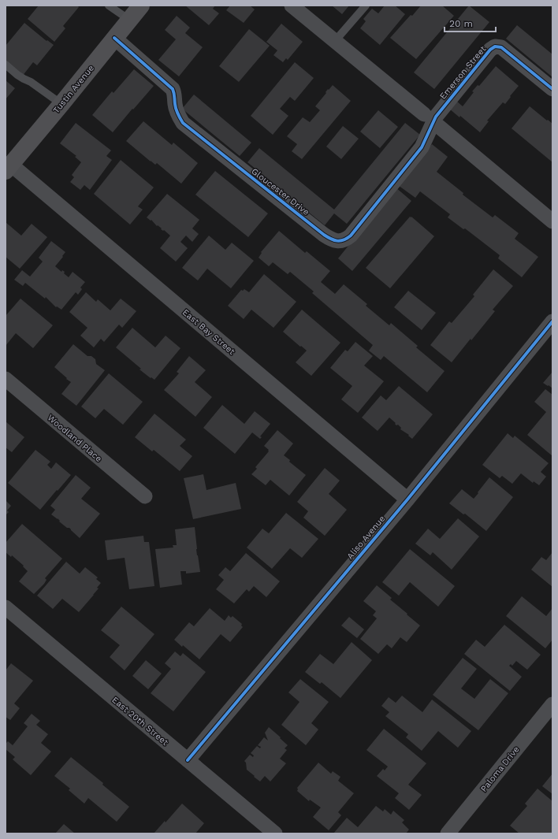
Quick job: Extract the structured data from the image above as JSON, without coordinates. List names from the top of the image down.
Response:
{
  "streets": {
    "street": [
      "Emerson Street",
      "Tustin Avenue",
      "Gloucester Drive",
      "East Bay Street",
      "Woodland Place",
      "Aliso Avenue",
      "East 20th Street",
      "Paloma Drive"
    ]
  },
  "crossings": [
    ["Emerson Street", "Gloucester Drive"],
    ["Tustin Avenue", "Gloucester Drive"],
    ["Tustin Avenue", "East Bay Street"],
    ["East Bay Street", "Aliso Avenue"],
    ["Aliso Avenue", "East 20th Street"]
  ],
  "scale_bar": "20 m"
}
